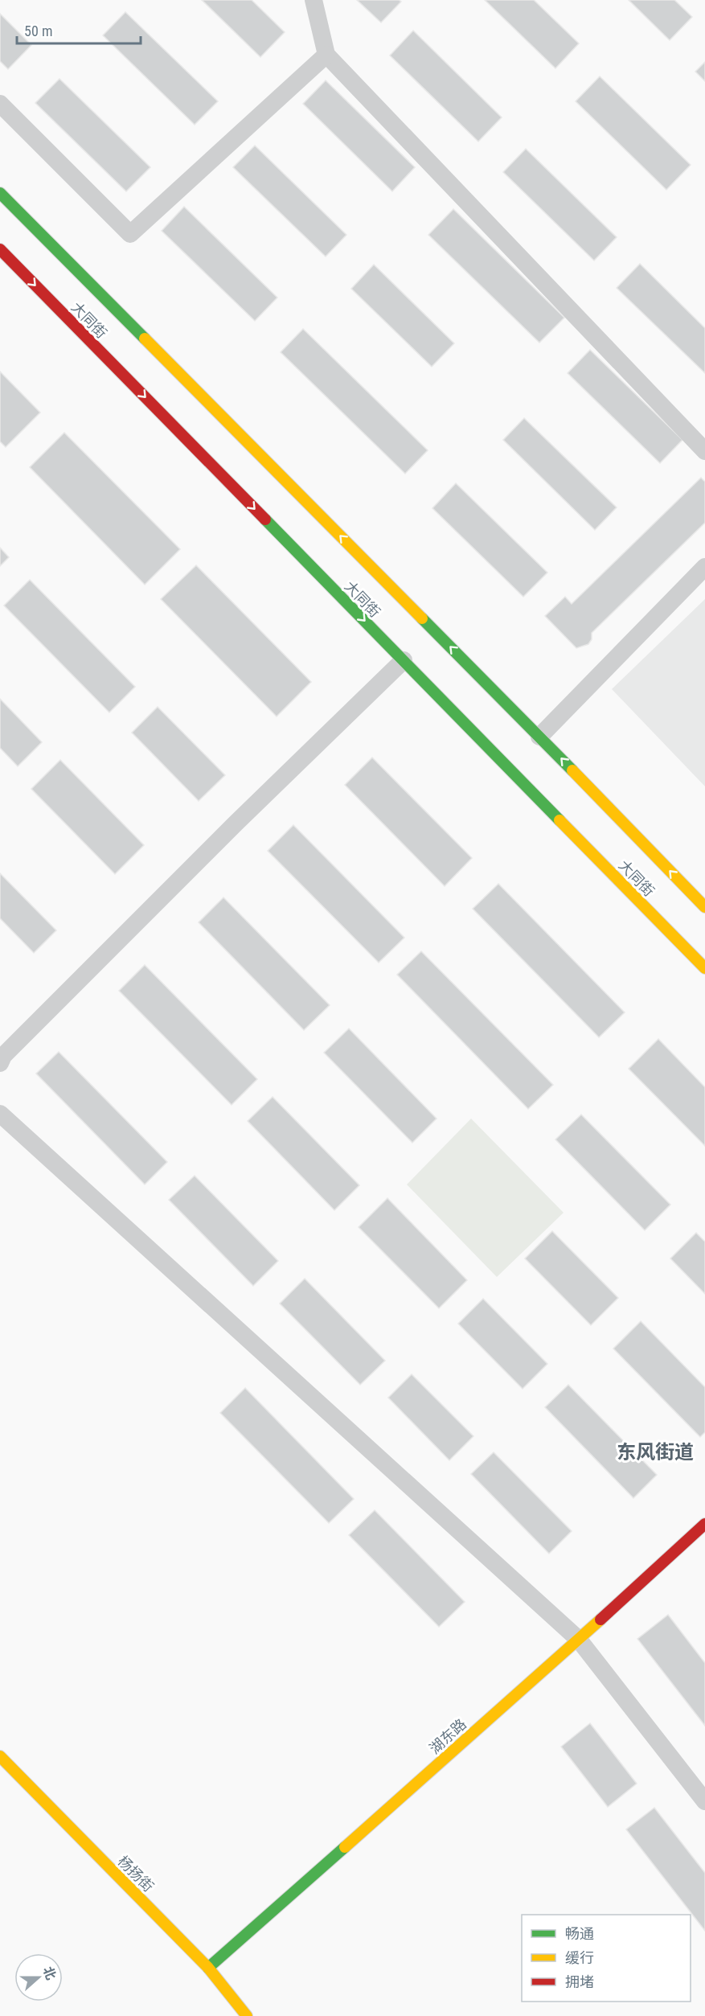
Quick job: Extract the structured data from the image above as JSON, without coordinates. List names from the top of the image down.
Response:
{
  "streets": {
    "main road": ["大同街", "湖东路", "杨扬街"]
  },
  "crossings": [
    ["湖东路", "杨扬街"]
  ],
  "districts": ["东风街道"],
  "legend": ["畅通", "缓行", "拥堵"],
  "scale_bar": "50 m",
  "north": "right"
}
